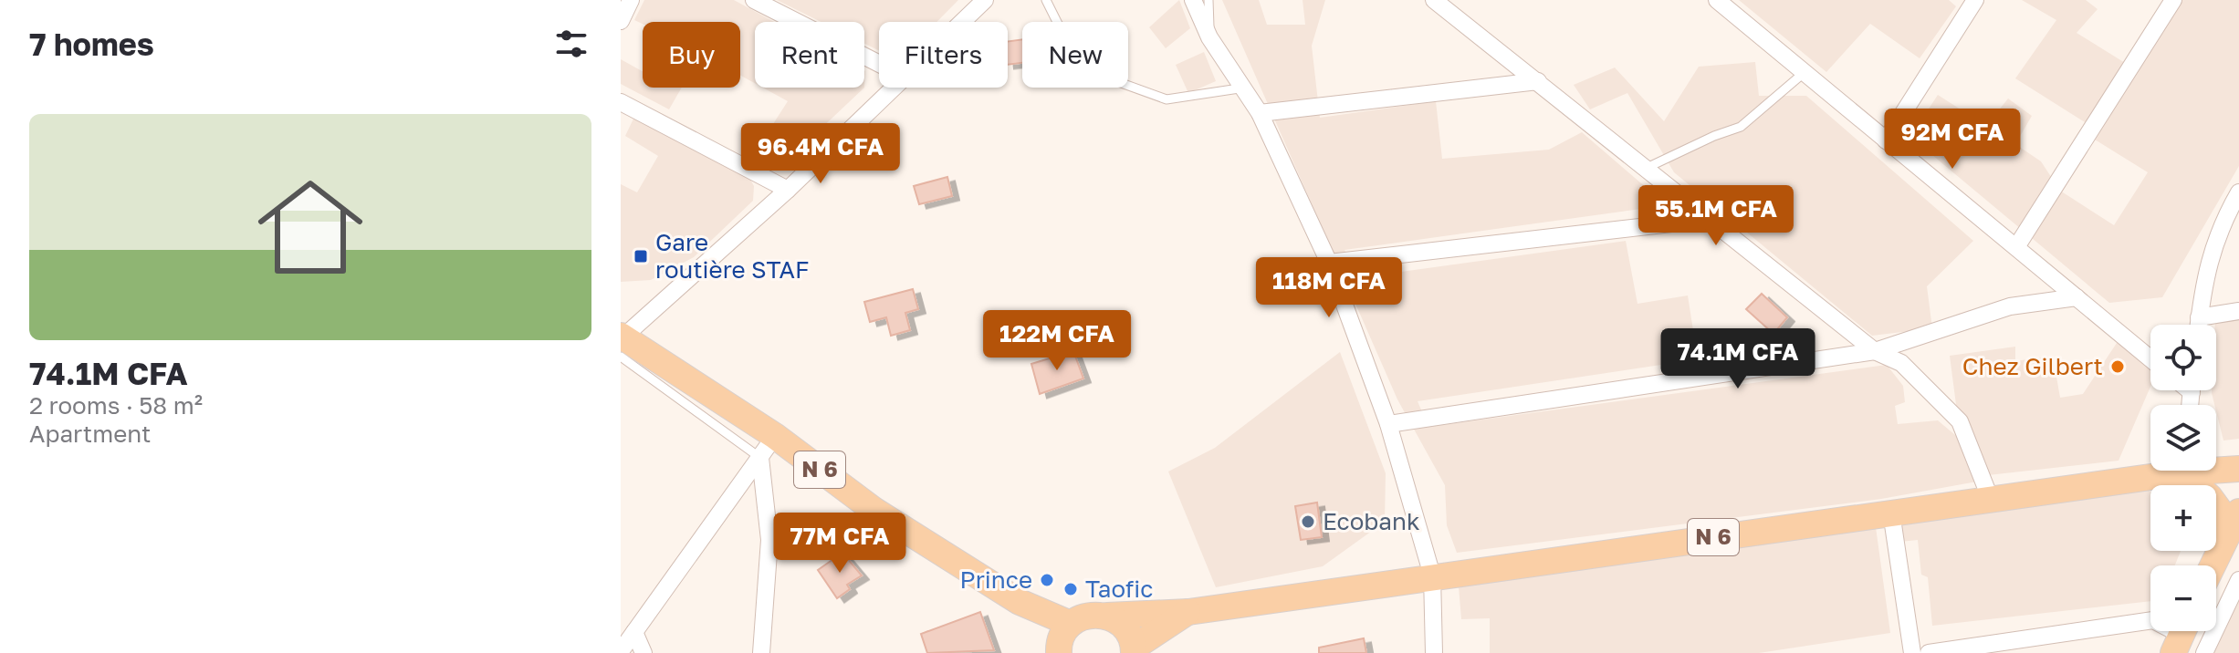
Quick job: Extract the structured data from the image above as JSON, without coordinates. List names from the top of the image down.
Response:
{
  "streets": {
    "main road": ["N 6"]
  },
  "places": {
    "transit": ["Gare routière STAF"],
    "other": [
      "Chez Gilbert",
      "Ecobank",
      "Prince",
      "Taofic"
    ]
  },
  "page": {
    "heading": "7 homes",
    "chip": [
      "Buy",
      "Rent",
      "Filters",
      "New"
    ],
    "list": [
      {
        "name": "74.1M CFA",
        "note": "2 rooms · 58 m² · Apartment"
      }
    ],
    "price": [
      "92M CFA",
      "96.4M CFA",
      "55.1M CFA",
      "118M CFA",
      "122M CFA",
      "74.1M CFA",
      "77M CFA"
    ],
    "map_buttons": ["+", "−"]
  }
}
